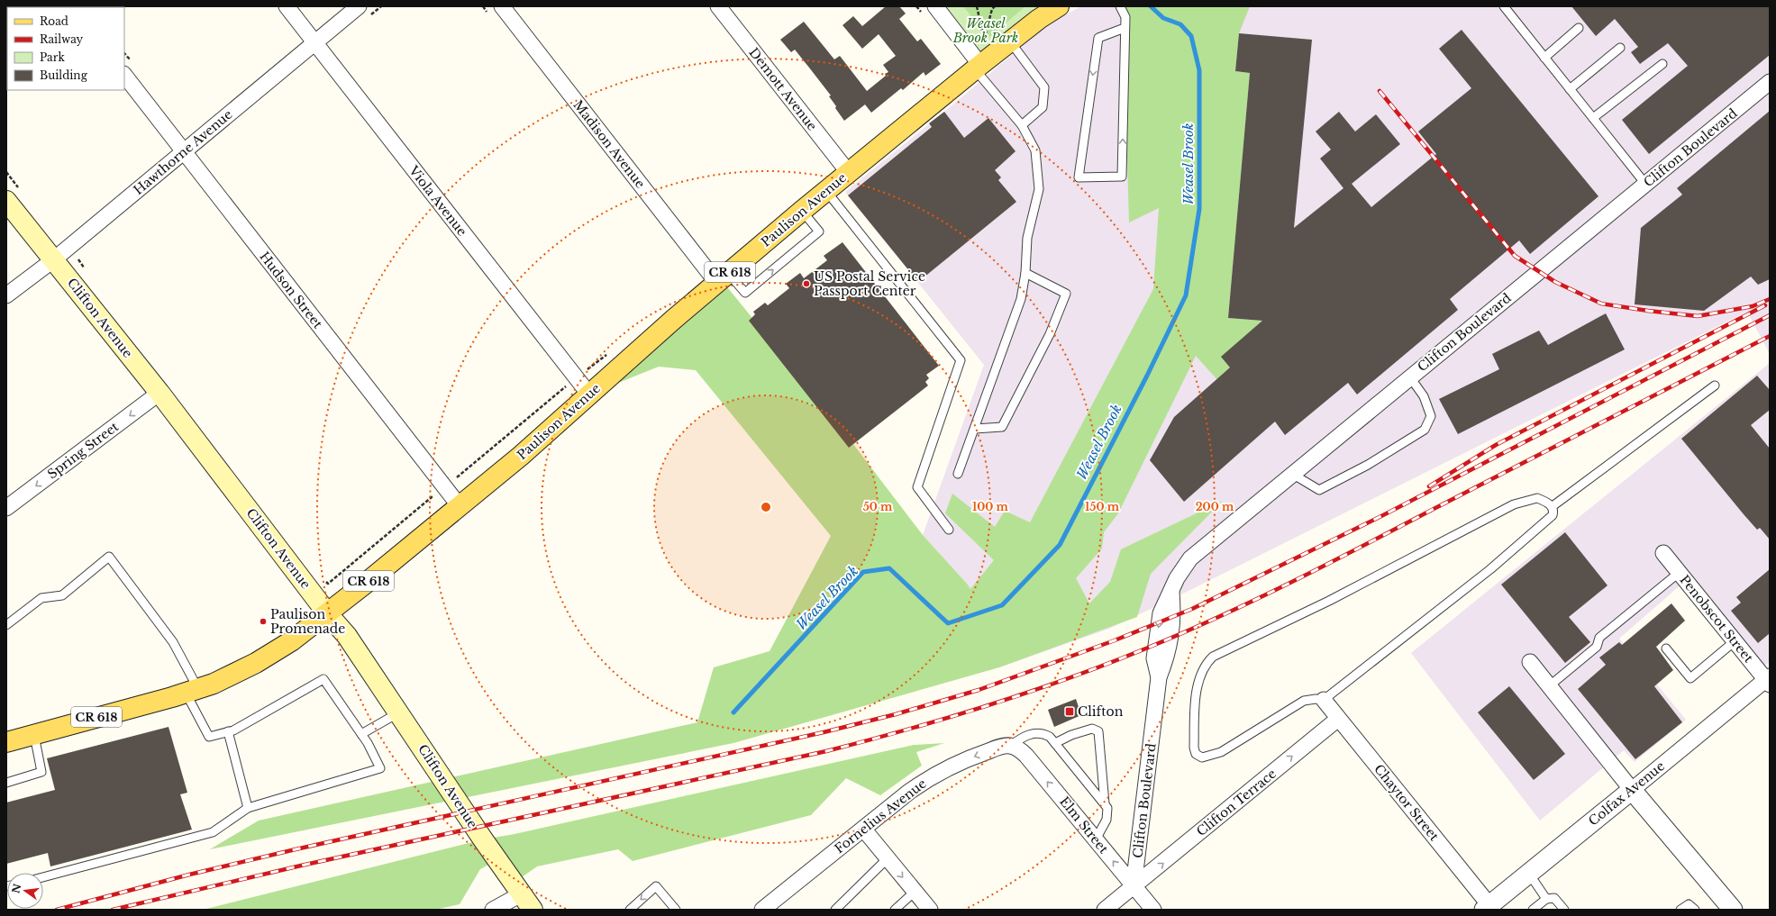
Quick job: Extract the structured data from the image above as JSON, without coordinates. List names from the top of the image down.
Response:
{
  "streets": {
    "main road": ["Paulison Avenue", "CR 618", "Clifton Avenue"],
    "street": [
      "Demott Avenue",
      "Madison Avenue",
      "Clifton Boulevard",
      "Hawthorne Avenue",
      "Viola Avenue",
      "Hudson Street",
      "Spring Street",
      "Penobscot Street",
      "Colfax Avenue",
      "Clifton Terrace",
      "Chaytor Street",
      "Fornelius Avenue",
      "Elm Street"
    ]
  },
  "crossings": [
    ["Demott Avenue", "Paulison Avenue"],
    ["Madison Avenue", "Paulison Avenue"],
    ["Clifton Boulevard", "Clifton Terrace"],
    ["Clifton Boulevard", "Elm Street"],
    ["Hawthorne Avenue", "Viola Avenue"],
    ["Hawthorne Avenue", "Hudson Street"],
    ["Hawthorne Avenue", "Clifton Avenue"],
    ["Viola Avenue", "Paulison Avenue"],
    ["Paulison Avenue", "Hudson Street"],
    ["Paulison Avenue", "Clifton Avenue"],
    ["Clifton Avenue", "Spring Street"],
    ["Penobscot Street", "Colfax Avenue"],
    ["Colfax Avenue", "Chaytor Street"],
    ["Clifton Terrace", "Chaytor Street"],
    ["Clifton Terrace", "Elm Street"],
    ["Fornelius Avenue", "Elm Street"]
  ],
  "one_way": [
    "Spring Street",
    "Clifton Terrace",
    "Fornelius Avenue",
    "Elm Street"
  ],
  "water": ["Weasel Brook"],
  "parks": ["Weasel Brook Park"],
  "places": {
    "other": ["US Postal Service Passport Center", "Paulison Promenade"],
    "transit": ["Clifton"]
  },
  "legend": [
    "Road",
    "Railway",
    "Park",
    "Building"
  ],
  "north": "left",
  "rings": [
    "50 m",
    "100 m",
    "150 m",
    "200 m"
  ]
}
